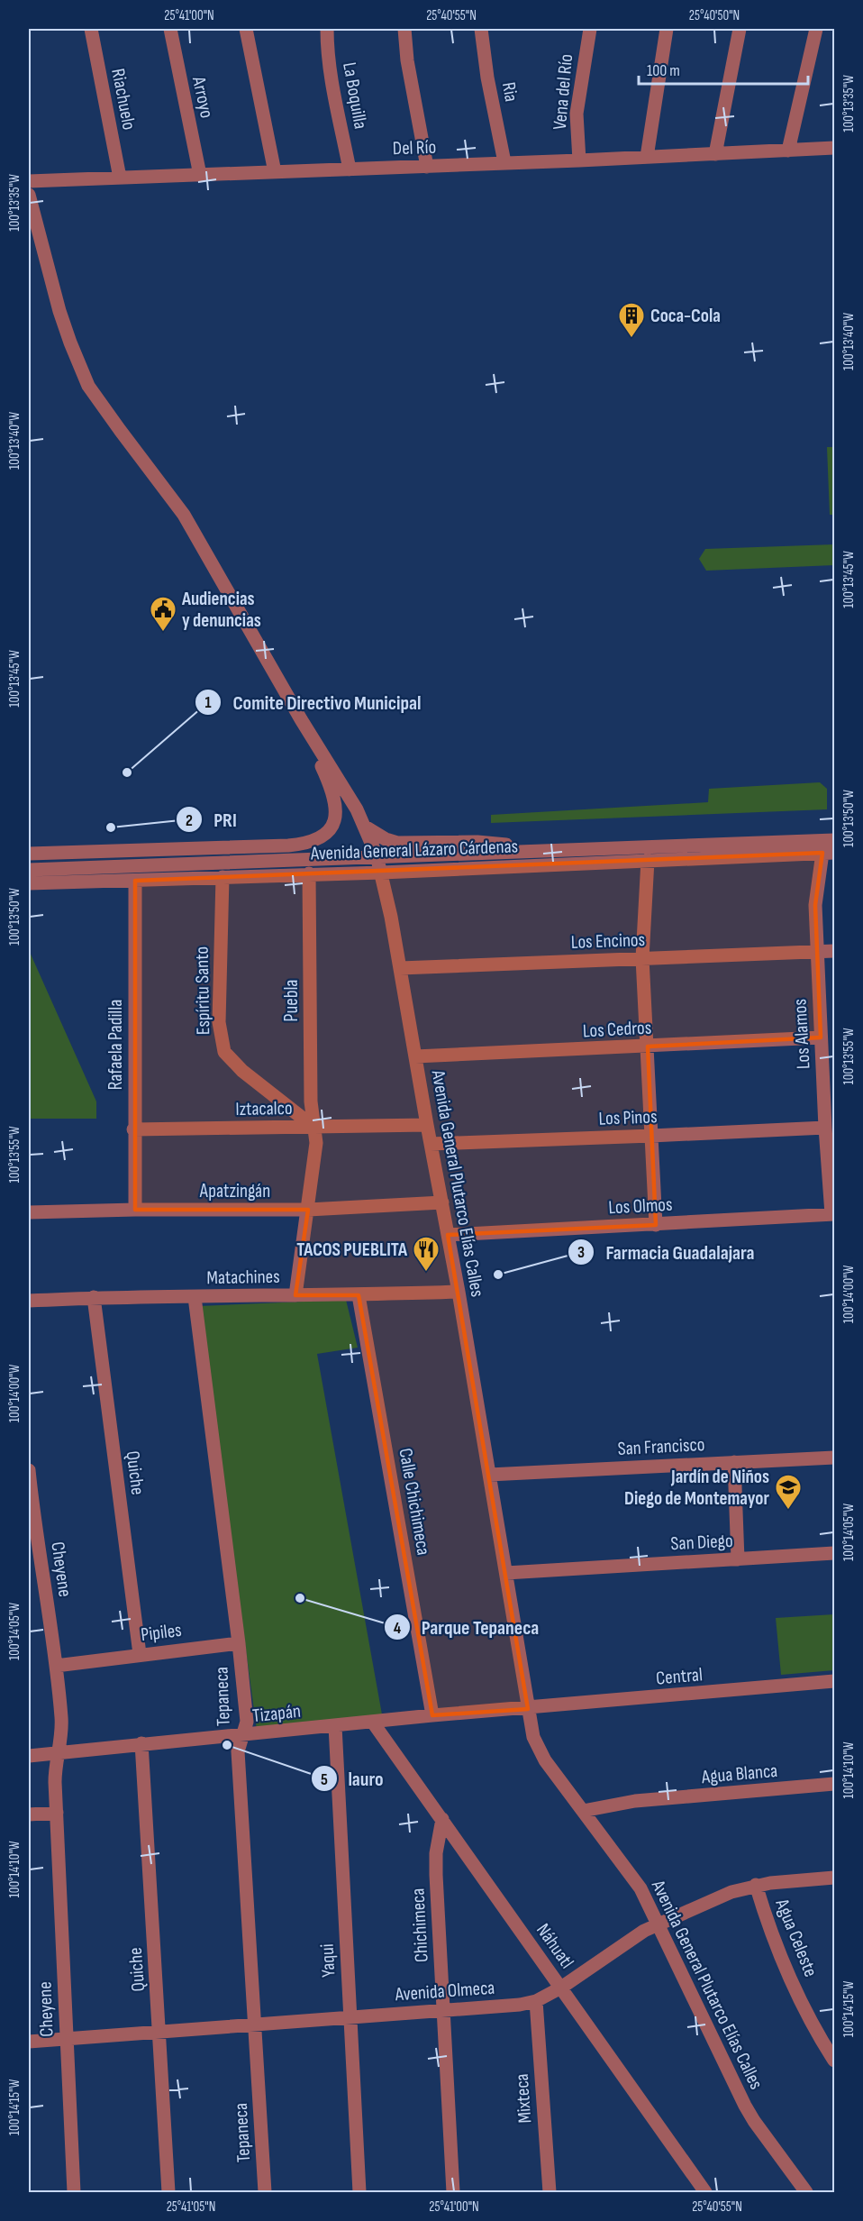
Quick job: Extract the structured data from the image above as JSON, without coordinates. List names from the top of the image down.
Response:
{
  "streets": {
    "street": [
      "Ria",
      "Vena del Río",
      "La Boquilla",
      "Arroyo",
      "Riachuelo",
      "Del Río",
      "Avenida General Lázaro Cárdenas",
      "Los Encinos",
      "Espíritu Santo",
      "Puebla",
      "Los Cedros",
      "Los Alamos",
      "Rafaela Padilla",
      "Iztacalco",
      "Los Pinos",
      "Avenida General Plutarco Elías Calles",
      "Apatzingán",
      "Los Olmos",
      "Matachines",
      "San Francisco",
      "Quiche",
      "Calle Chichimeca",
      "San Diego",
      "Cheyene",
      "Pipiles",
      "Central",
      "Tepaneca",
      "Tizapán",
      "Agua Blanca",
      "Chichimeca",
      "Agua Celeste",
      "Náhuatl",
      "Yaqui",
      "Avenida Olmeca",
      "Mixteca"
    ]
  },
  "crossings": [
    ["Ria", "Del Río"],
    ["Vena del Río", "Del Río"],
    ["La Boquilla", "Del Río"],
    ["Arroyo", "Del Río"],
    ["Riachuelo", "Del Río"],
    ["Avenida General Lázaro Cárdenas", "Espíritu Santo"],
    ["Avenida General Lázaro Cárdenas", "Puebla"],
    ["Avenida General Lázaro Cárdenas", "Los Alamos"],
    ["Avenida General Lázaro Cárdenas", "Rafaela Padilla"],
    ["Avenida General Lázaro Cárdenas", "Avenida General Plutarco Elías Calles"],
    ["Los Encinos", "Los Alamos"],
    ["Los Encinos", "Avenida General Plutarco Elías Calles"],
    ["Espíritu Santo", "Puebla"],
    ["Espíritu Santo", "Iztacalco"],
    ["Puebla", "Iztacalco"],
    ["Puebla", "Apatzingán"],
    ["Puebla", "Matachines"],
    ["Los Cedros", "Los Alamos"],
    ["Los Cedros", "Avenida General Plutarco Elías Calles"],
    ["Los Alamos", "Los Pinos"],
    ["Los Alamos", "Los Olmos"],
    ["Rafaela Padilla", "Iztacalco"],
    ["Rafaela Padilla", "Apatzingán"],
    ["Iztacalco", "Avenida General Plutarco Elías Calles"],
    ["Los Pinos", "Avenida General Plutarco Elías Calles"],
    ["Avenida General Plutarco Elías Calles", "Apatzingán"],
    ["Avenida General Plutarco Elías Calles", "Los Olmos"],
    ["Avenida General Plutarco Elías Calles", "Matachines"],
    ["Avenida General Plutarco Elías Calles", "San Francisco"],
    ["Avenida General Plutarco Elías Calles", "San Diego"],
    ["Avenida General Plutarco Elías Calles", "Central"],
    ["Avenida General Plutarco Elías Calles", "Tizapán"],
    ["Avenida General Plutarco Elías Calles", "Agua Blanca"],
    ["Avenida General Plutarco Elías Calles", "Avenida Olmeca"],
    ["Matachines", "Quiche"],
    ["Matachines", "Calle Chichimeca"],
    ["Matachines", "Tepaneca"],
    ["Quiche", "Pipiles"],
    ["Quiche", "Tizapán"],
    ["Quiche", "Avenida Olmeca"],
    ["Calle Chichimeca", "Tizapán"],
    ["Cheyene", "Pipiles"],
    ["Cheyene", "Tizapán"],
    ["Cheyene", "Avenida Olmeca"],
    ["Pipiles", "Tepaneca"],
    ["Central", "Tizapán"],
    ["Tepaneca", "Tizapán"],
    ["Tepaneca", "Avenida Olmeca"],
    ["Tizapán", "Náhuatl"],
    ["Tizapán", "Yaqui"],
    ["Chichimeca", "Náhuatl"],
    ["Chichimeca", "Avenida Olmeca"],
    ["Agua Celeste", "Avenida Olmeca"],
    ["Náhuatl", "Avenida Olmeca"],
    ["Yaqui", "Avenida Olmeca"],
    ["Avenida Olmeca", "Mixteca"]
  ],
  "places": {
    "building": ["Coca-Cola"],
    "public building": ["Audiencias y denuncias"],
    "other": [
      "Comite Directivo Municipal",
      "PRI",
      "Farmacia Guadalajara",
      "Parque Tepaneca",
      "lauro"
    ],
    "restaurant": ["TACOS PUEBLITA"],
    "school or university": ["Jardín de Niños Diego de Montemayor"]
  },
  "scale_bar": "100 m",
  "coordinates": [
    "25°41'00\"N",
    "25°40'55\"N",
    "25°40'50\"N",
    "100°13'35\"W",
    "100°13'40\"W",
    "100°13'45\"W",
    "100°13'50\"W",
    "100°13'55\"W",
    "100°14'00\"W",
    "100°14'05\"W",
    "100°14'10\"W",
    "100°14'15\"W",
    "25°41'05\"N"
  ]
}
